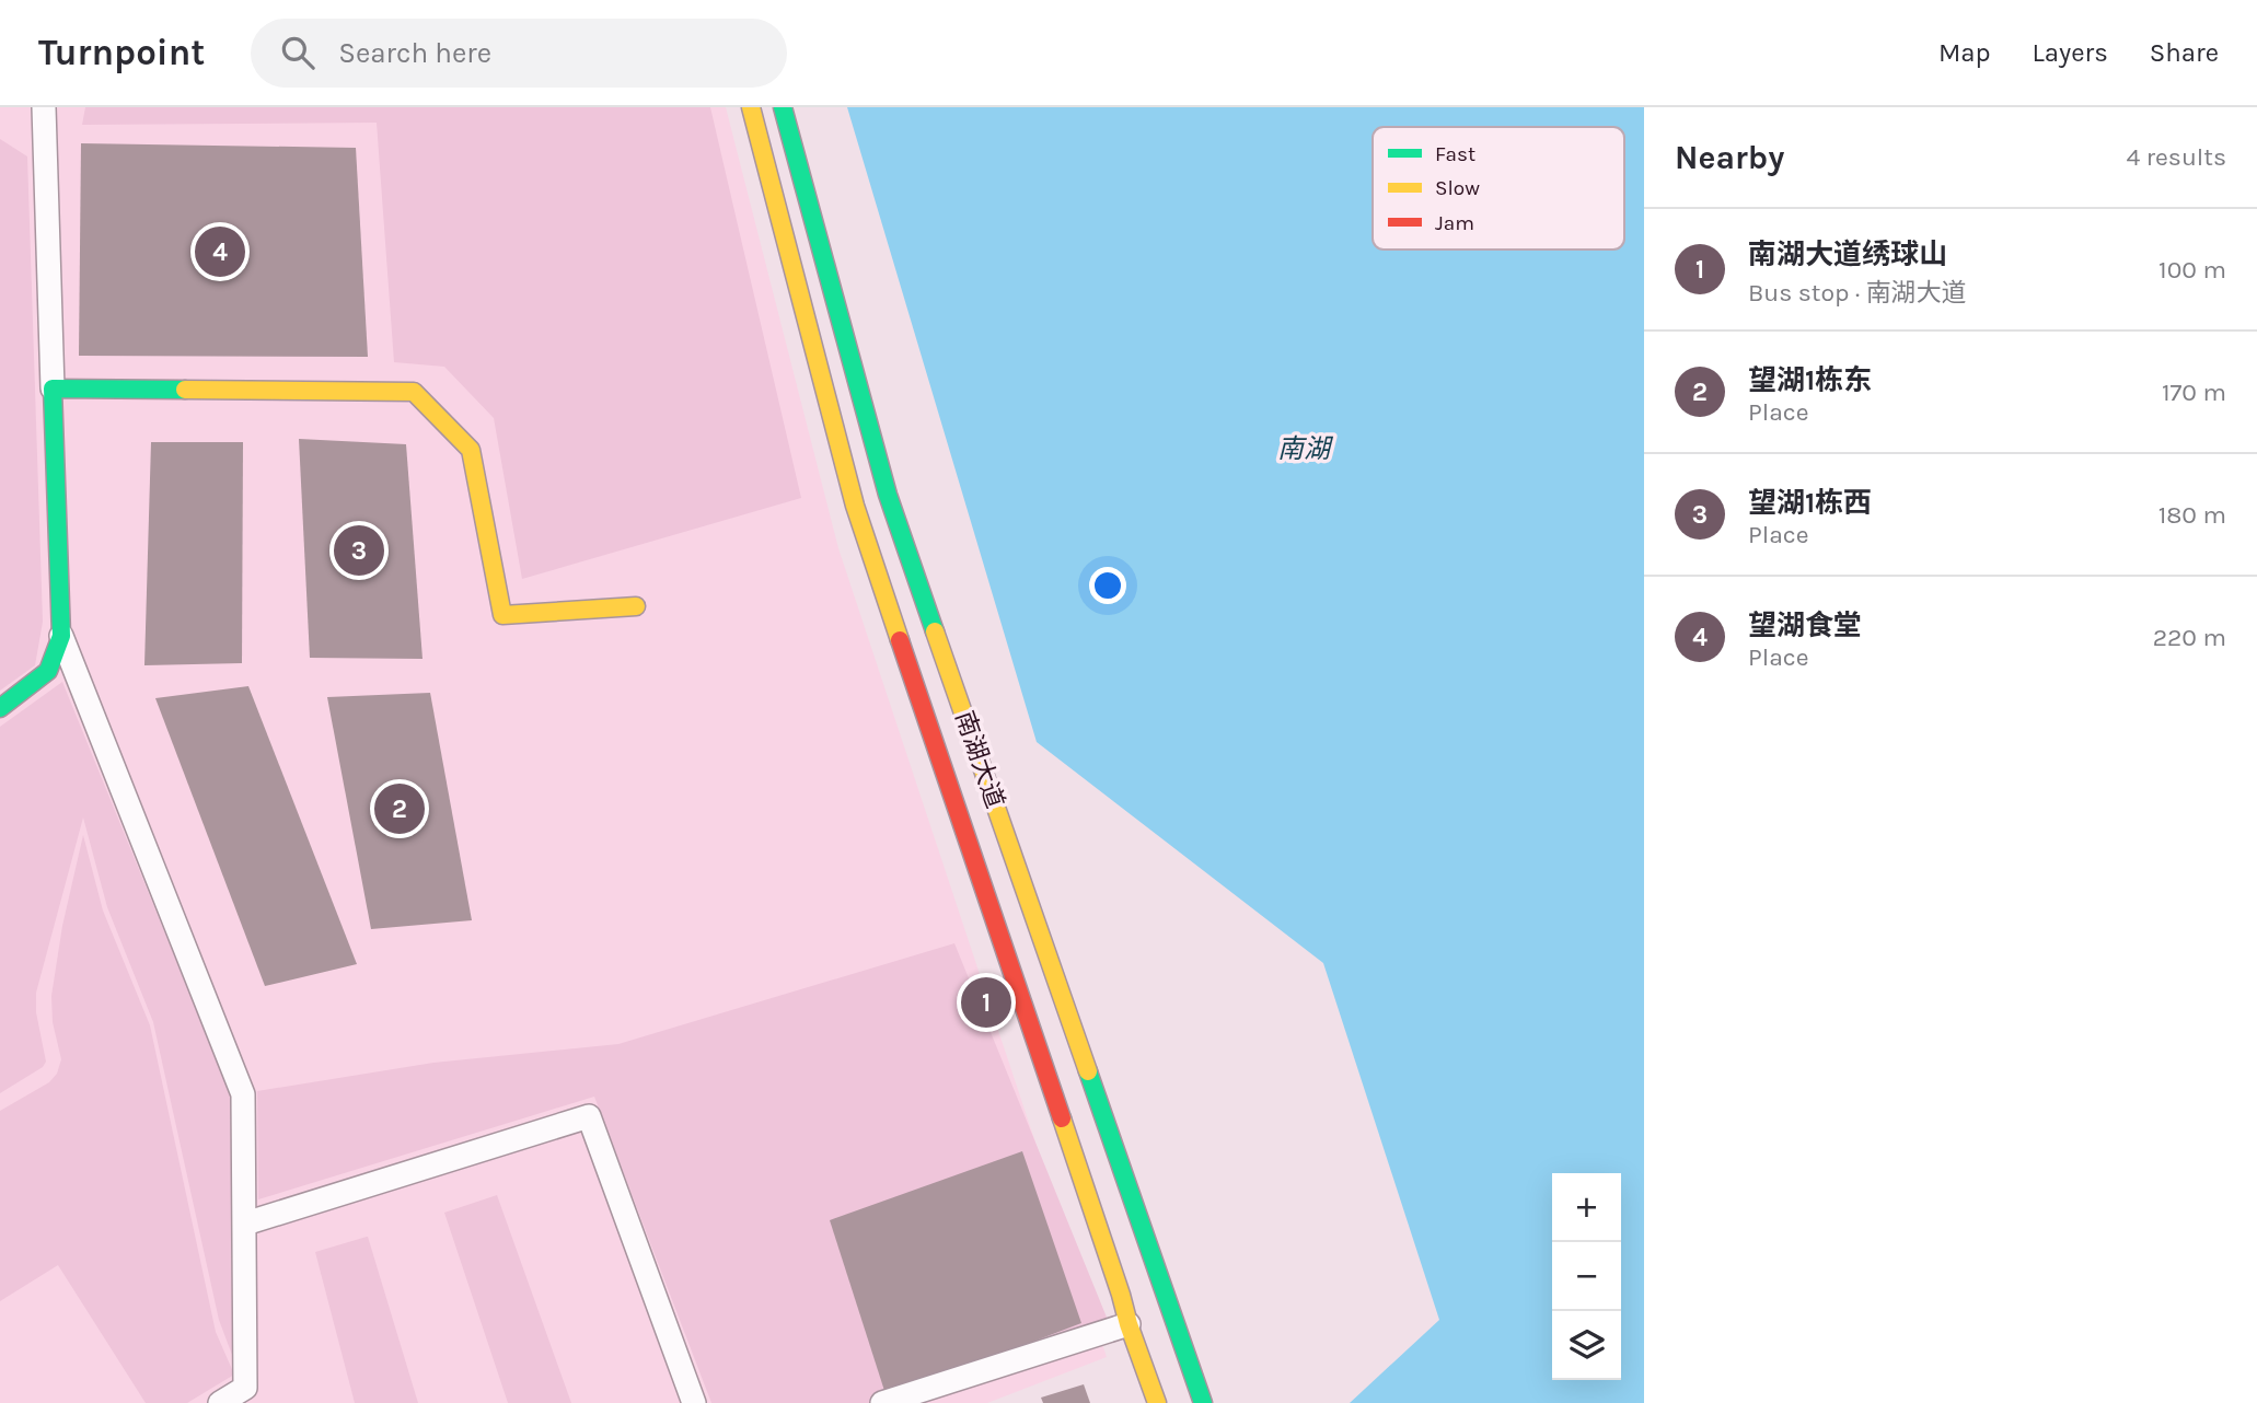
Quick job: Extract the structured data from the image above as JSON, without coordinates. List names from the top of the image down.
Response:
{
  "streets": {
    "main road": ["南湖大道"]
  },
  "water": ["南湖"],
  "legend": ["Fast", "Slow", "Jam"],
  "page": {
    "header": "Turnpoint",
    "search": "Search here",
    "nav": ["Map", "Layers", "Share"],
    "heading": ["Nearby", "4 results"],
    "list": [
      {
        "mark": "1",
        "name": "南湖大道绣球山",
        "note": "Bus stop · 南湖大道",
        "value": "100 m"
      },
      {
        "mark": "2",
        "name": "望湖1栋东",
        "note": "Place",
        "value": "170 m"
      },
      {
        "mark": "3",
        "name": "望湖1栋西",
        "note": "Place",
        "value": "180 m"
      },
      {
        "mark": "4",
        "name": "望湖食堂",
        "note": "Place",
        "value": "220 m"
      }
    ],
    "pins": [
      "4",
      "3",
      "2",
      "1"
    ],
    "map_buttons": ["+", "−"]
  }
}
